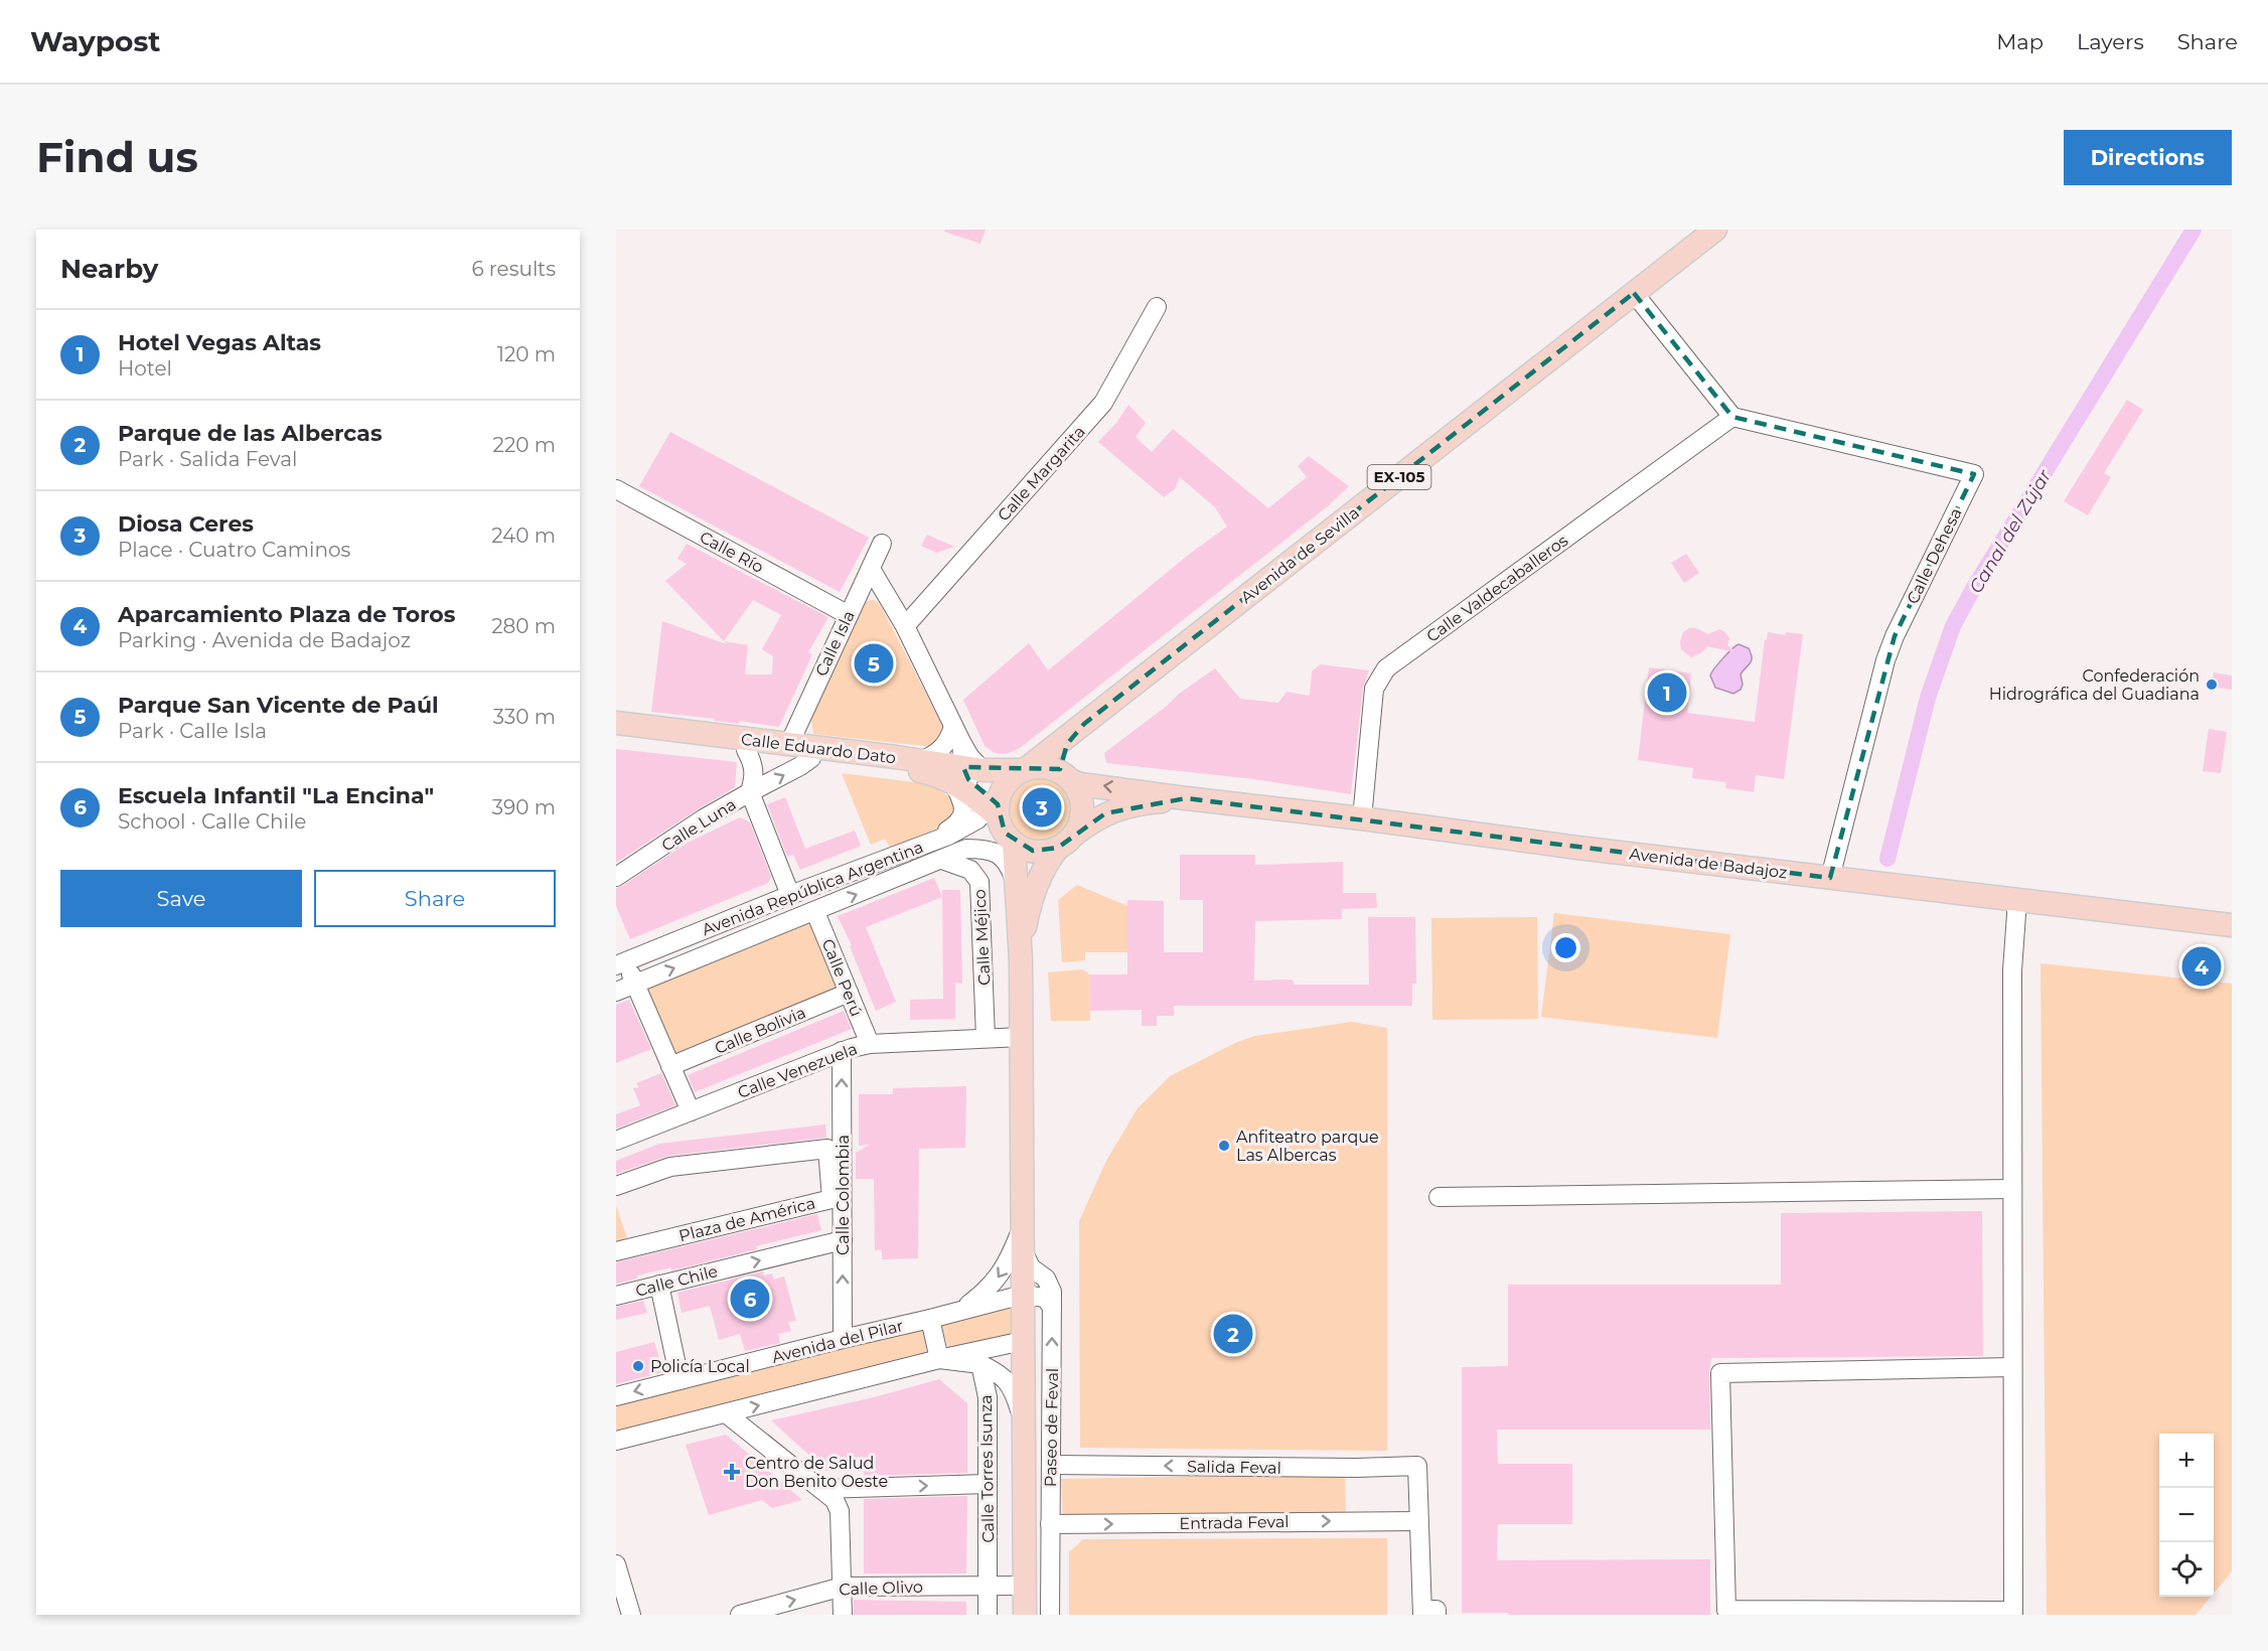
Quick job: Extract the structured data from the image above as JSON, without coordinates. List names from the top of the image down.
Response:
{
  "streets": {
    "main road": [
      "EX-105",
      "Avenida de Sevilla",
      "Calle Eduardo Dato",
      "Avenida de Badajoz"
    ],
    "street": [
      "Calle Margarita",
      "Calle Río",
      "Calle Dehesa",
      "Calle Valdecaballeros",
      "Calle Isla",
      "Calle Luna",
      "Avenida República Argentina",
      "Calle Méjico",
      "Calle Perú",
      "Calle Bolivia",
      "Calle Venezuela",
      "Calle Colombia",
      "Plaza de América",
      "Calle Chile",
      "Avenida del Pilar",
      "Paseo de Feval",
      "Salida Feval",
      "Calle Torres Isunza",
      "Entrada Feval",
      "Calle Olivo"
    ]
  },
  "crossings": [
    ["Calle Río", "Calle Isla"],
    ["Avenida de Sevilla", "Calle Eduardo Dato"],
    ["Avenida de Sevilla", "Avenida República Argentina"],
    ["Calle Dehesa", "Calle Valdecaballeros"],
    ["Calle Dehesa", "Avenida de Badajoz"],
    ["Calle Valdecaballeros", "Avenida de Badajoz"],
    ["Calle Isla", "Calle Eduardo Dato"],
    ["Calle Eduardo Dato", "Avenida República Argentina"],
    ["Calle Luna", "Avenida República Argentina"],
    ["Avenida República Argentina", "Calle Méjico"],
    ["Avenida República Argentina", "Calle Perú"],
    ["Calle Méjico", "Calle Venezuela"],
    ["Calle Perú", "Calle Bolivia"],
    ["Calle Perú", "Calle Venezuela"],
    ["Calle Venezuela", "Calle Colombia"],
    ["Calle Colombia", "Calle Chile"],
    ["Calle Colombia", "Avenida del Pilar"],
    ["Paseo de Feval", "Salida Feval"],
    ["Paseo de Feval", "Entrada Feval"],
    ["Salida Feval", "Entrada Feval"],
    ["Calle Torres Isunza", "Calle Olivo"]
  ],
  "one_way": [
    "Calle Colombia",
    "Paseo de Feval",
    "Salida Feval",
    "Entrada Feval",
    "Calle Olivo"
  ],
  "water": ["Canal del Zújar"],
  "places": {
    "other": ["Confederación Hidrográfica del Guadiana", "Anfiteatro parque Las Albercas", "Policía Local"],
    "health": ["Centro de Salud Don Benito Oeste"]
  },
  "page": {
    "header": "Waypost",
    "nav": ["Map", "Layers", "Share"],
    "buttons": [
      "Directions",
      ["Save", "Share"]
    ],
    "title": "Find us",
    "heading": ["Nearby", "6 results"],
    "list": [
      {
        "mark": "1",
        "name": "Hotel Vegas Altas",
        "note": "Hotel",
        "value": "120 m"
      },
      {
        "mark": "2",
        "name": "Parque de las Albercas",
        "note": "Park · Salida Feval",
        "value": "220 m"
      },
      {
        "mark": "3",
        "name": "Diosa Ceres",
        "note": "Place · Cuatro Caminos",
        "value": "240 m"
      },
      {
        "mark": "4",
        "name": "Aparcamiento Plaza de Toros",
        "note": "Parking · Avenida de Badajoz",
        "value": "280 m"
      },
      {
        "mark": "5",
        "name": "Parque San Vicente de Paúl",
        "note": "Park · Calle Isla",
        "value": "330 m"
      },
      {
        "mark": "6",
        "name": "Escuela Infantil \"La Encina\"",
        "note": "School · Calle Chile",
        "value": "390 m"
      }
    ],
    "pins": [
      "5",
      "1",
      "3",
      "4",
      "6",
      "2"
    ],
    "map_buttons": ["+", "−"]
  }
}
